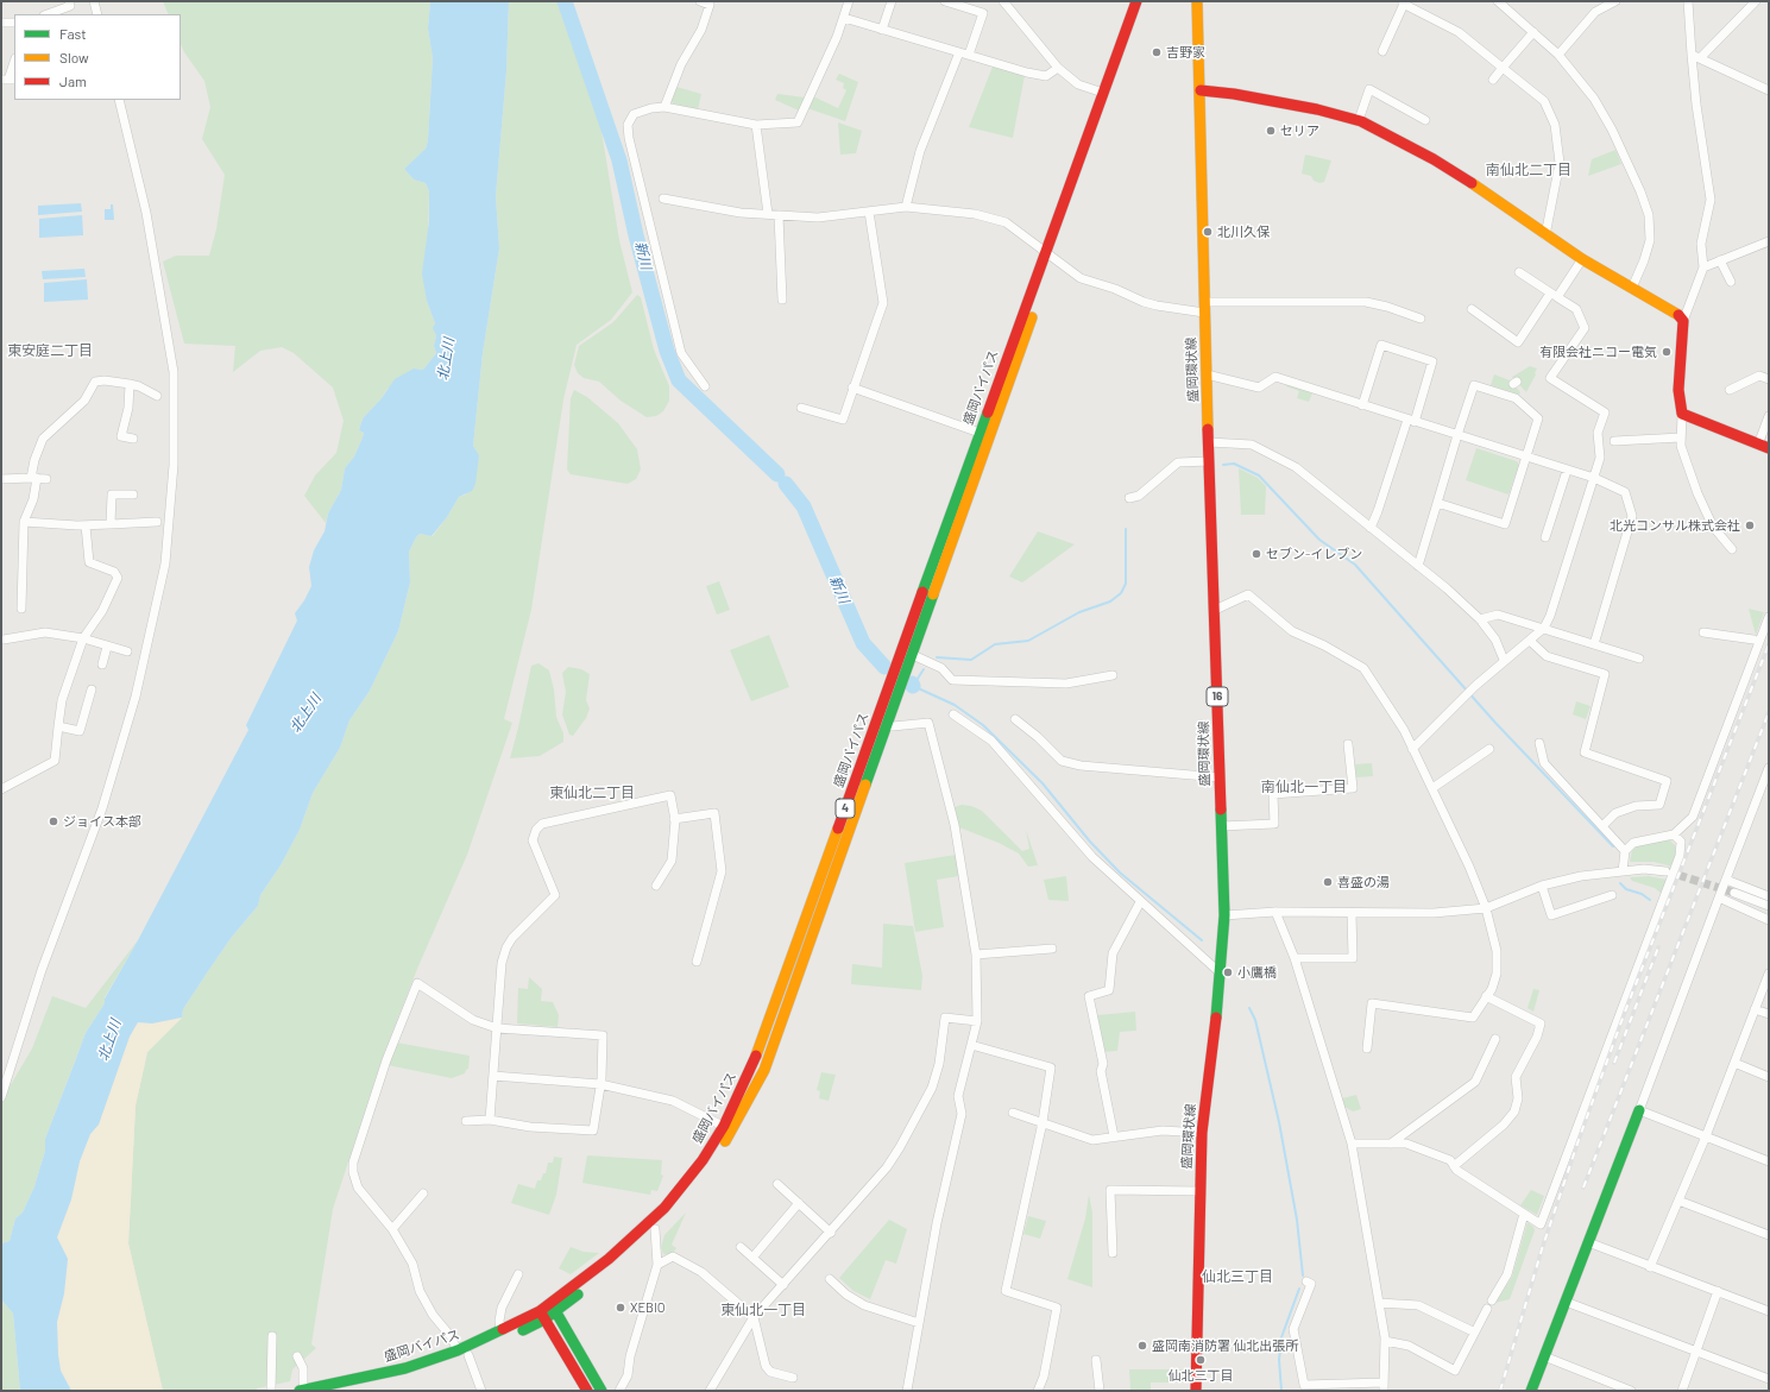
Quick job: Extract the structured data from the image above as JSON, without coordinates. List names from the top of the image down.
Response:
{
  "streets": {
    "main road": [
      "盛岡環状線",
      "盛岡バイパス",
      "16",
      "4"
    ]
  },
  "districts": [
    "南仙北二丁目",
    "東安庭二丁目",
    "南仙北一丁目",
    "東仙北二丁目",
    "仙北三丁目",
    "東仙北一丁目"
  ],
  "water": ["新川", "北上川"],
  "places": [
    "吉野家",
    "セリア",
    "北川久保",
    "有限会社ニコー電気",
    "北光コンサル株式会社",
    "セブン-イレブン",
    "ジョイス本部",
    "喜盛の湯",
    "小鷹橋",
    "XEBIO",
    "盛岡南消防署 仙北出張所",
    "仙北三丁目"
  ],
  "legend": ["Fast", "Slow", "Jam"]
}
